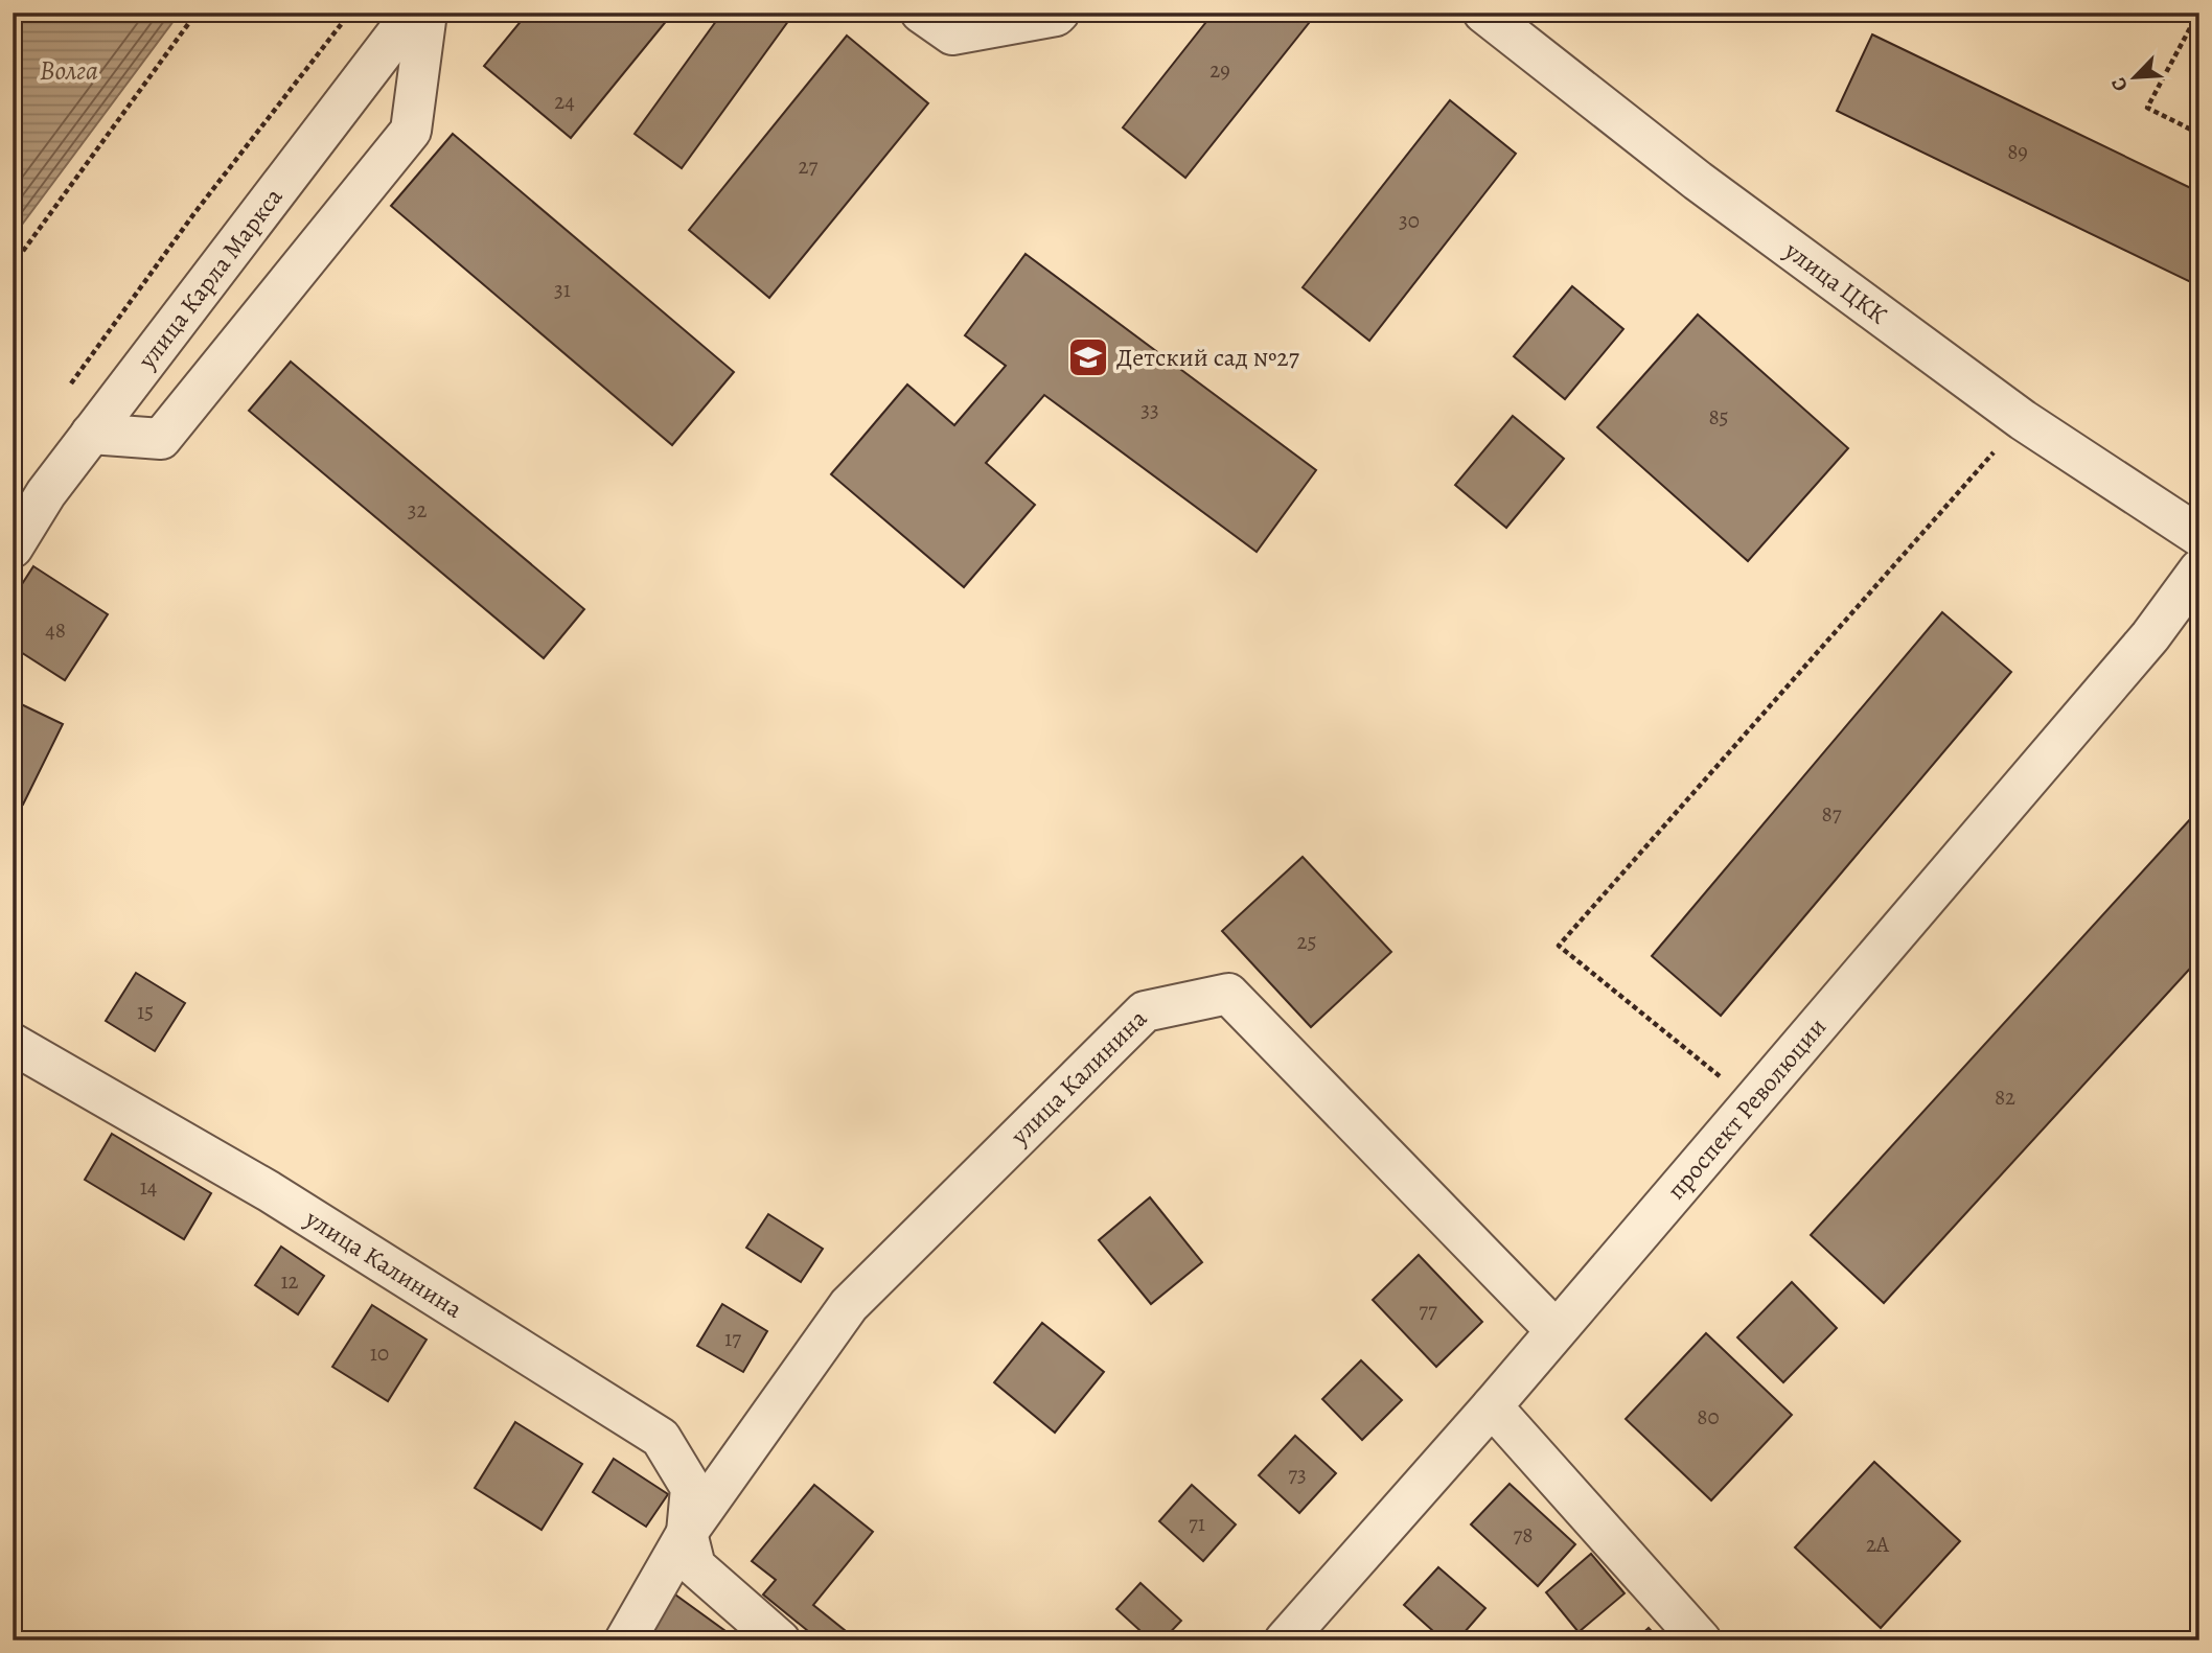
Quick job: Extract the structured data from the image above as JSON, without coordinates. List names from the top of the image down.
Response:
{
  "streets": {
    "street": [
      "улица Карла Маркса",
      "улица ЦКК",
      "улица Калинина",
      "проспект Революции"
    ]
  },
  "crossings": [
    ["улица Калинина", "проспект Революции"]
  ],
  "water": ["Волга"],
  "places": {
    "school or university": ["Детский сад №27"]
  },
  "house_numbers": [
    "29",
    "24",
    "89",
    "27",
    "30",
    "31",
    "33",
    "85",
    "32",
    "48",
    "87",
    "25",
    "15",
    "82",
    "14",
    "12",
    "77",
    "17",
    "10",
    "80",
    "73",
    "71",
    "78",
    "2А"
  ],
  "north": "bottom left"
}
